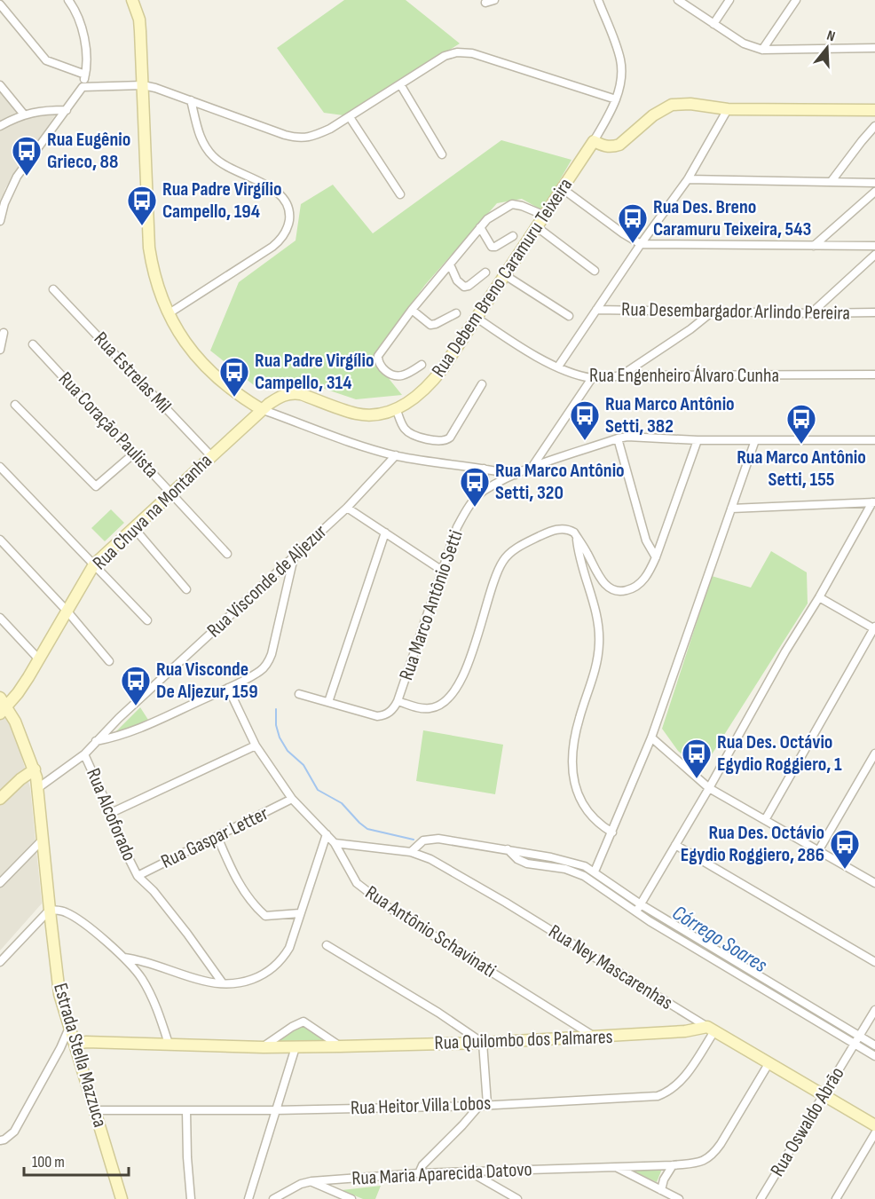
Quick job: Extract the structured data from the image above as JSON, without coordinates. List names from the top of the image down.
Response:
{
  "streets": {
    "street": [
      "Rua Debem Breno Caramuru Teixeira",
      "Rua Desembargador Arlindo Pereira",
      "Rua Estrelas Mil",
      "Rua Engenheiro Álvaro Cunha",
      "Rua Coração Paulista",
      "Rua Chuva na Montanha",
      "Rua Visconde de Aljezur",
      "Rua Marco Antônio Setti",
      "Rua Alcoforado",
      "Rua Gaspar Letter",
      "Rua Antônio Schavinati",
      "Rua Ney Mascarenhas",
      "Rua Quilombo dos Palmares",
      "Estrada Stella Mazzuca",
      "Rua Heitor Villa Lobos",
      "Rua Oswaldo Abrão",
      "Rua Maria Aparecida Datovo"
    ]
  },
  "crossings": [
    ["Rua Debem Breno Caramuru Teixeira", "Rua Engenheiro Álvaro Cunha"],
    ["Rua Debem Breno Caramuru Teixeira", "Rua Chuva na Montanha"],
    ["Rua Estrelas Mil", "Rua Chuva na Montanha"],
    ["Rua Coração Paulista", "Rua Chuva na Montanha"],
    ["Rua Chuva na Montanha", "Estrada Stella Mazzuca"],
    ["Rua Visconde de Aljezur", "Rua Alcoforado"],
    ["Rua Visconde de Aljezur", "Estrada Stella Mazzuca"],
    ["Rua Alcoforado", "Rua Gaspar Letter"],
    ["Rua Gaspar Letter", "Rua Antônio Schavinati"],
    ["Rua Antônio Schavinati", "Rua Ney Mascarenhas"],
    ["Rua Antônio Schavinati", "Rua Quilombo dos Palmares"],
    ["Rua Ney Mascarenhas", "Rua Quilombo dos Palmares"],
    ["Rua Ney Mascarenhas", "Rua Heitor Villa Lobos"],
    ["Rua Ney Mascarenhas", "Rua Oswaldo Abrão"],
    ["Rua Ney Mascarenhas", "Rua Maria Aparecida Datovo"],
    ["Rua Quilombo dos Palmares", "Estrada Stella Mazzuca"],
    ["Rua Quilombo dos Palmares", "Rua Heitor Villa Lobos"],
    ["Estrada Stella Mazzuca", "Rua Heitor Villa Lobos"]
  ],
  "water": ["Córrego Soares"],
  "places": {
    "bus stop": [
      "Rua Eugênio Grieco, 88",
      "Rua Padre Virgílio Campello, 194",
      "Rua Des. Breno Caramuru Teixeira, 543",
      "Rua Padre Virgílio Campello, 314",
      "Rua Marco Antônio Setti, 382",
      "Rua Marco Antônio Setti, 155",
      "Rua Marco Antônio Setti, 320",
      "Rua Visconde De Aljezur, 159",
      "Rua Des. Octávio Egydio Roggiero, 1",
      "Rua Des. Octávio Egydio Roggiero, 286"
    ]
  },
  "scale_bar": "100 m",
  "north": "top"
}
